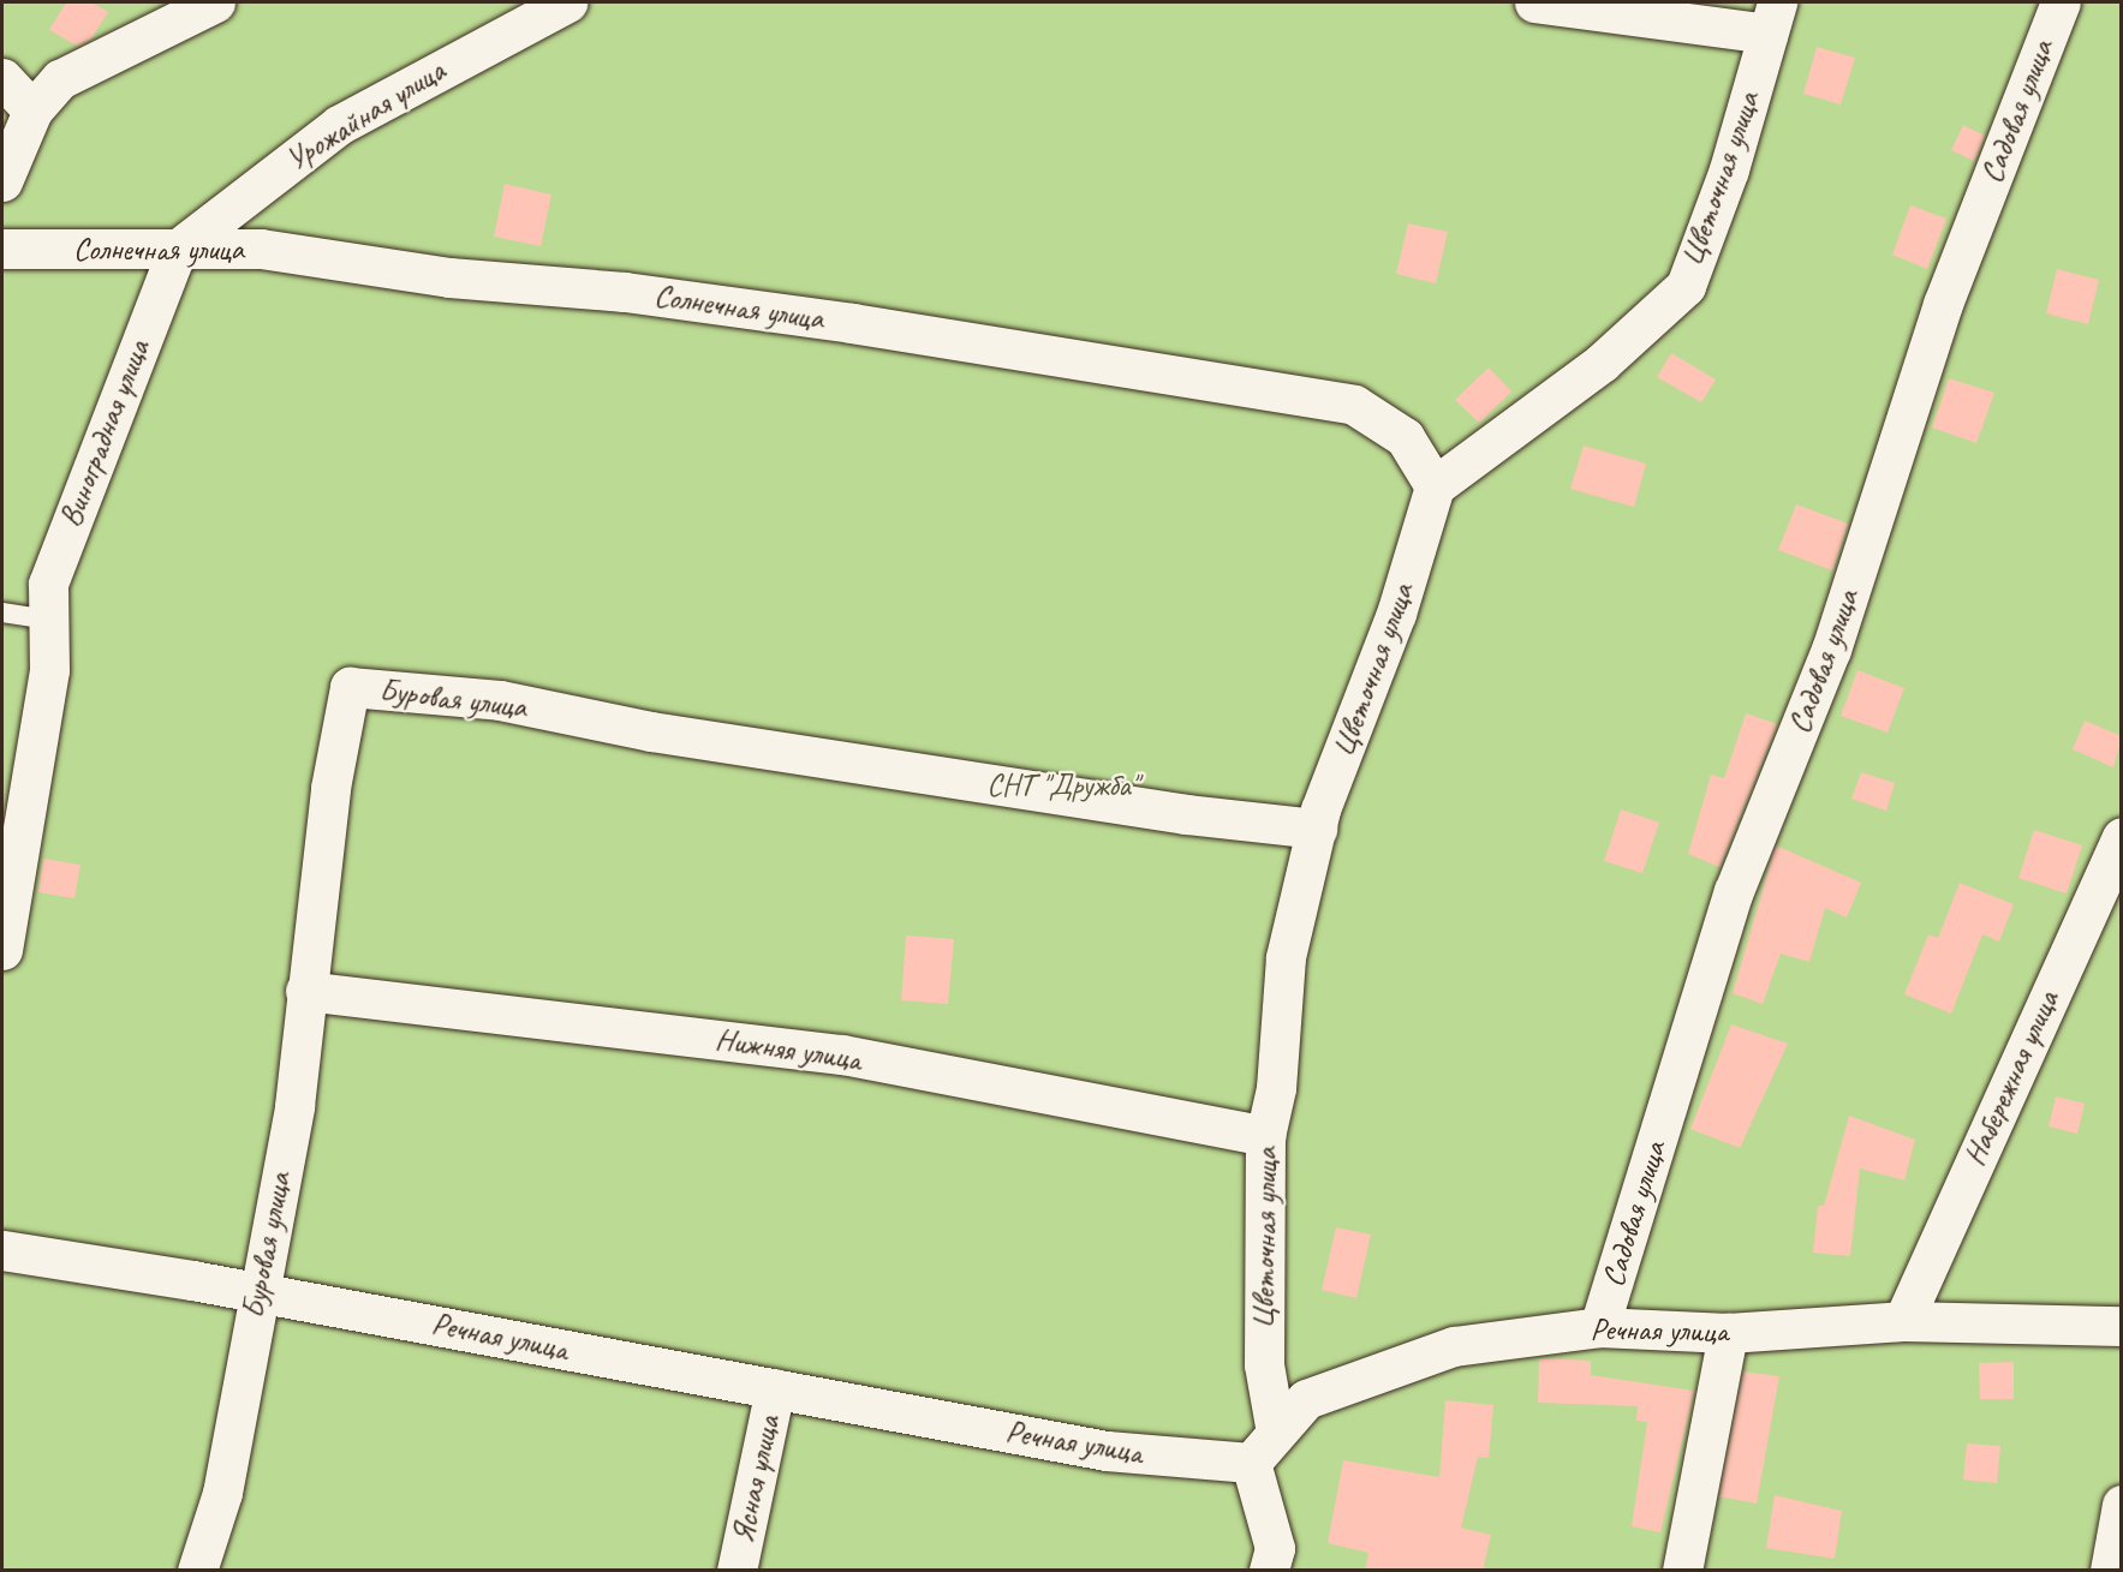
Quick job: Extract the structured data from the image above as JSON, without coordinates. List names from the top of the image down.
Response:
{
  "streets": {
    "street": [
      "Садовая улица",
      "Урожайная улица",
      "Цветочная улица",
      "Солнечная улица",
      "Виноградная улица",
      "Буровая улица",
      "Нижняя улица",
      "Набережная улица",
      "Речная улица",
      "Ясная улица"
    ]
  },
  "crossings": [
    ["Садовая улица", "Речная улица"],
    ["Урожайная улица", "Солнечная улица"],
    ["Урожайная улица", "Виноградная улица"],
    ["Цветочная улица", "Солнечная улица"],
    ["Цветочная улица", "Буровая улица"],
    ["Цветочная улица", "Нижняя улица"],
    ["Цветочная улица", "Речная улица"],
    ["Солнечная улица", "Виноградная улица"],
    ["Буровая улица", "Нижняя улица"],
    ["Буровая улица", "Речная улица"],
    ["Набережная улица", "Речная улица"],
    ["Речная улица", "Ясная улица"]
  ],
  "parks": ["СНТ \"Дружба\""]
}
